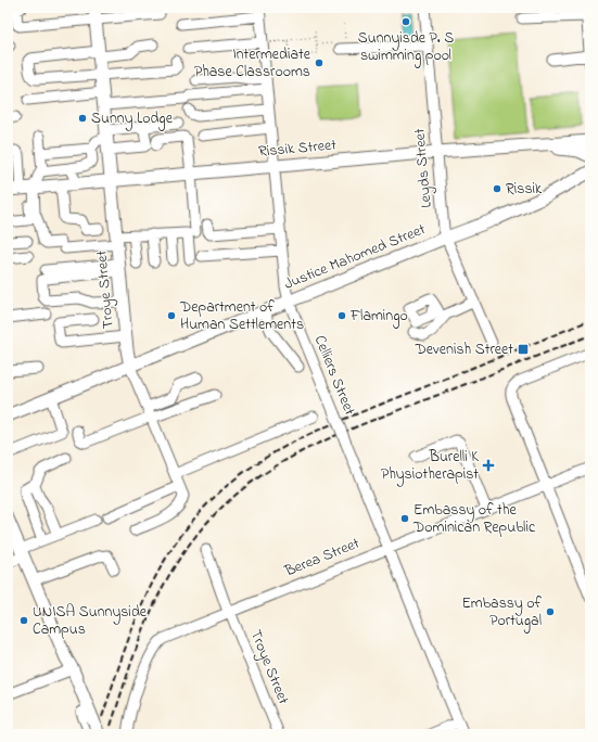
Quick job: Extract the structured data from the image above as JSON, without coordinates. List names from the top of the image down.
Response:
{
  "streets": {
    "main road": ["Rissik Street", "Justice Mahomed Street", "Troye Street"],
    "street": ["Leyds Street", "Celliers Street", "Berea Street"]
  },
  "crossings": [
    ["Rissik Street", "Leyds Street"],
    ["Rissik Street", "Troye Street"],
    ["Rissik Street", "Celliers Street"],
    ["Leyds Street", "Justice Mahomed Street"],
    ["Justice Mahomed Street", "Troye Street"],
    ["Justice Mahomed Street", "Celliers Street"],
    ["Troye Street", "Berea Street"],
    ["Celliers Street", "Berea Street"]
  ],
  "places": {
    "other": [
      "Sunnyisde P. S swimming pool",
      "Intermediate Phase Classrooms",
      "Sunny Lodge",
      "Rissik",
      "Department of Human Settlements",
      "Flamingo",
      "Embassy of the Dominican Republic",
      "Embassy of Portugal",
      "UNISA Sunnyside Campus"
    ],
    "transit": ["Devenish Street"],
    "health": ["Burelli K Physiotherapist"]
  }
}
